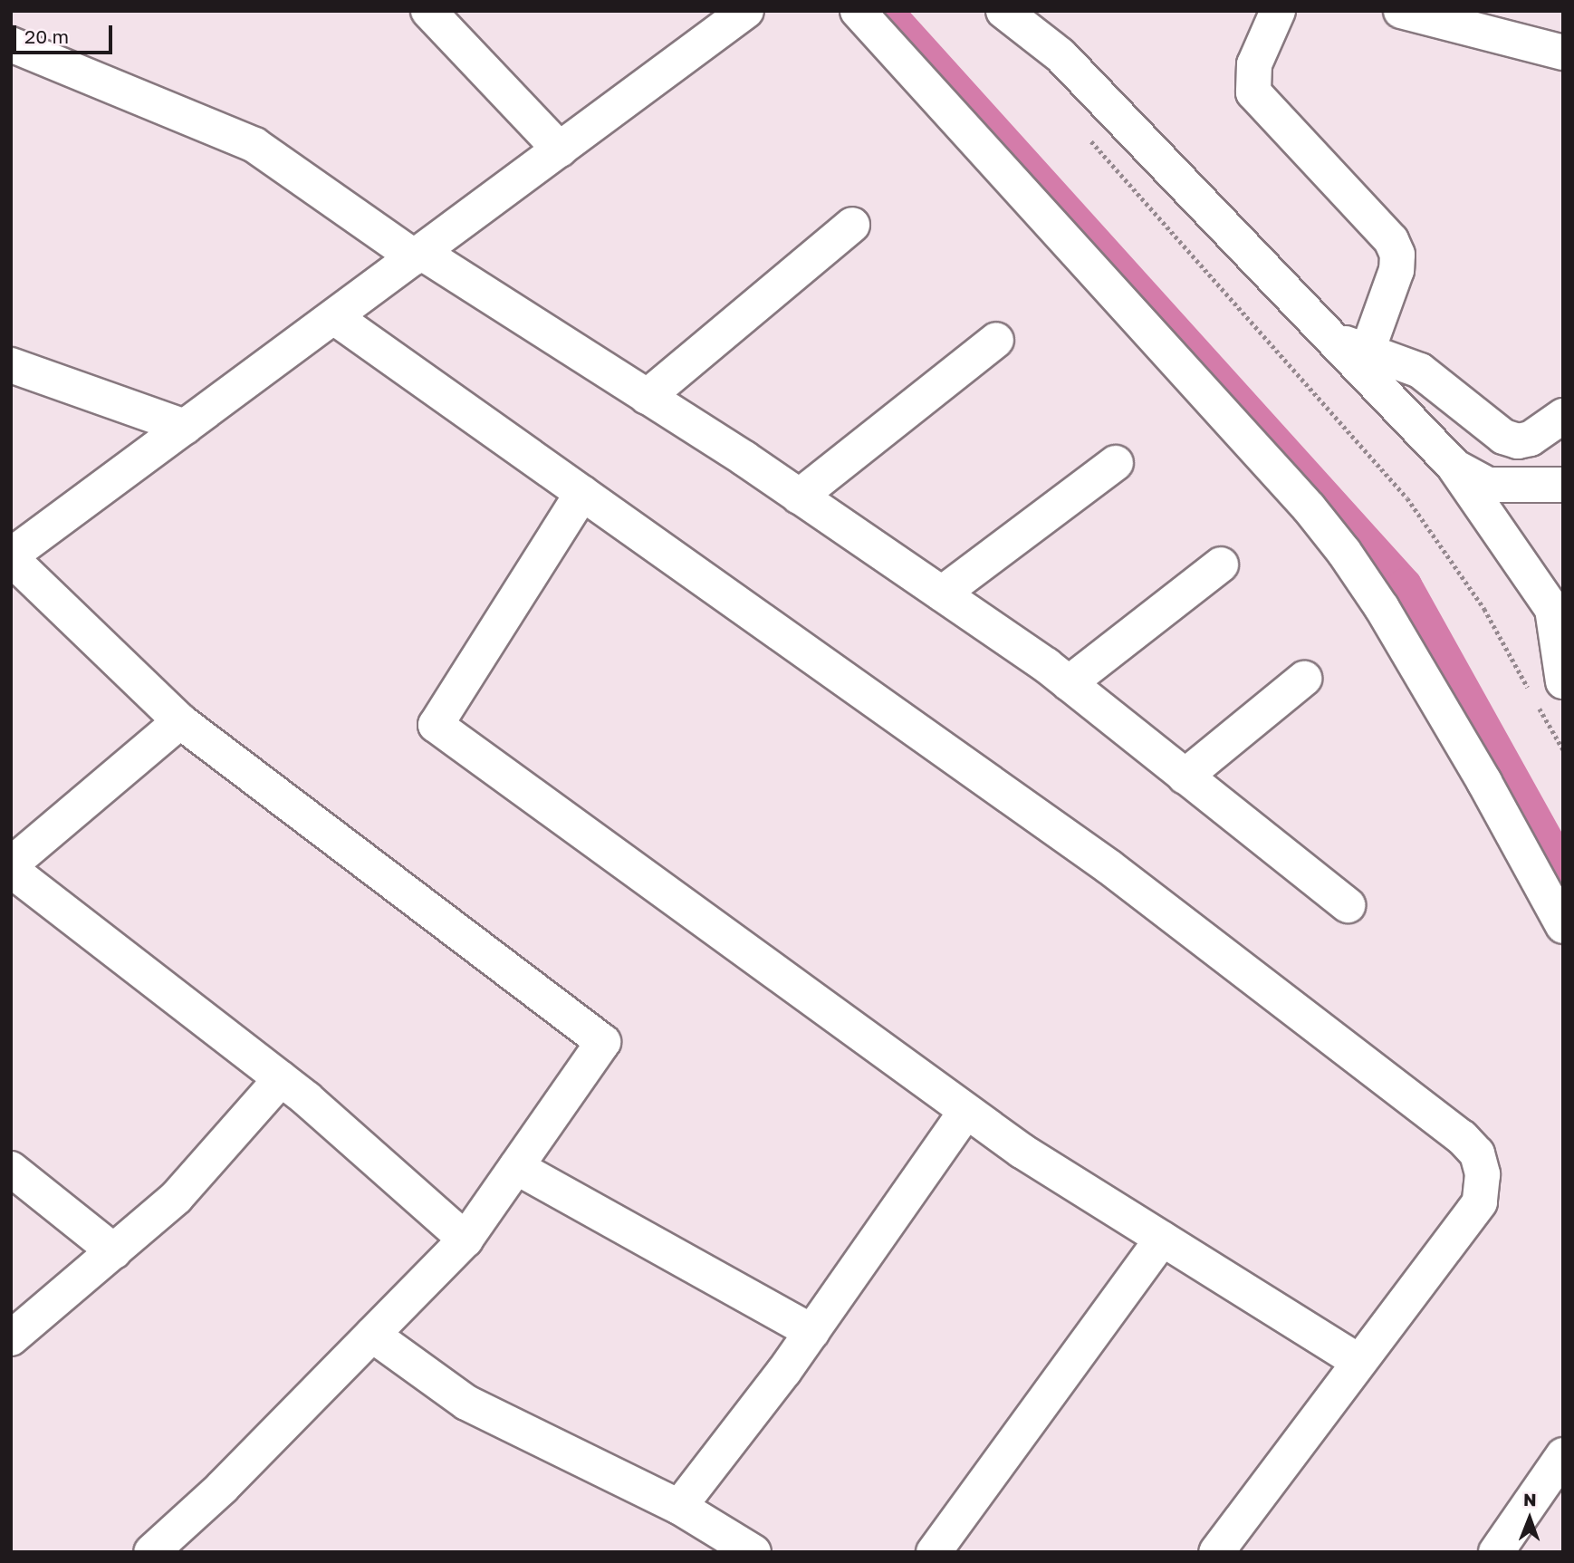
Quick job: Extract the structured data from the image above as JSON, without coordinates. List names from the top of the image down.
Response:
{
  "scale_bar": "20 m",
  "north": "top"
}
